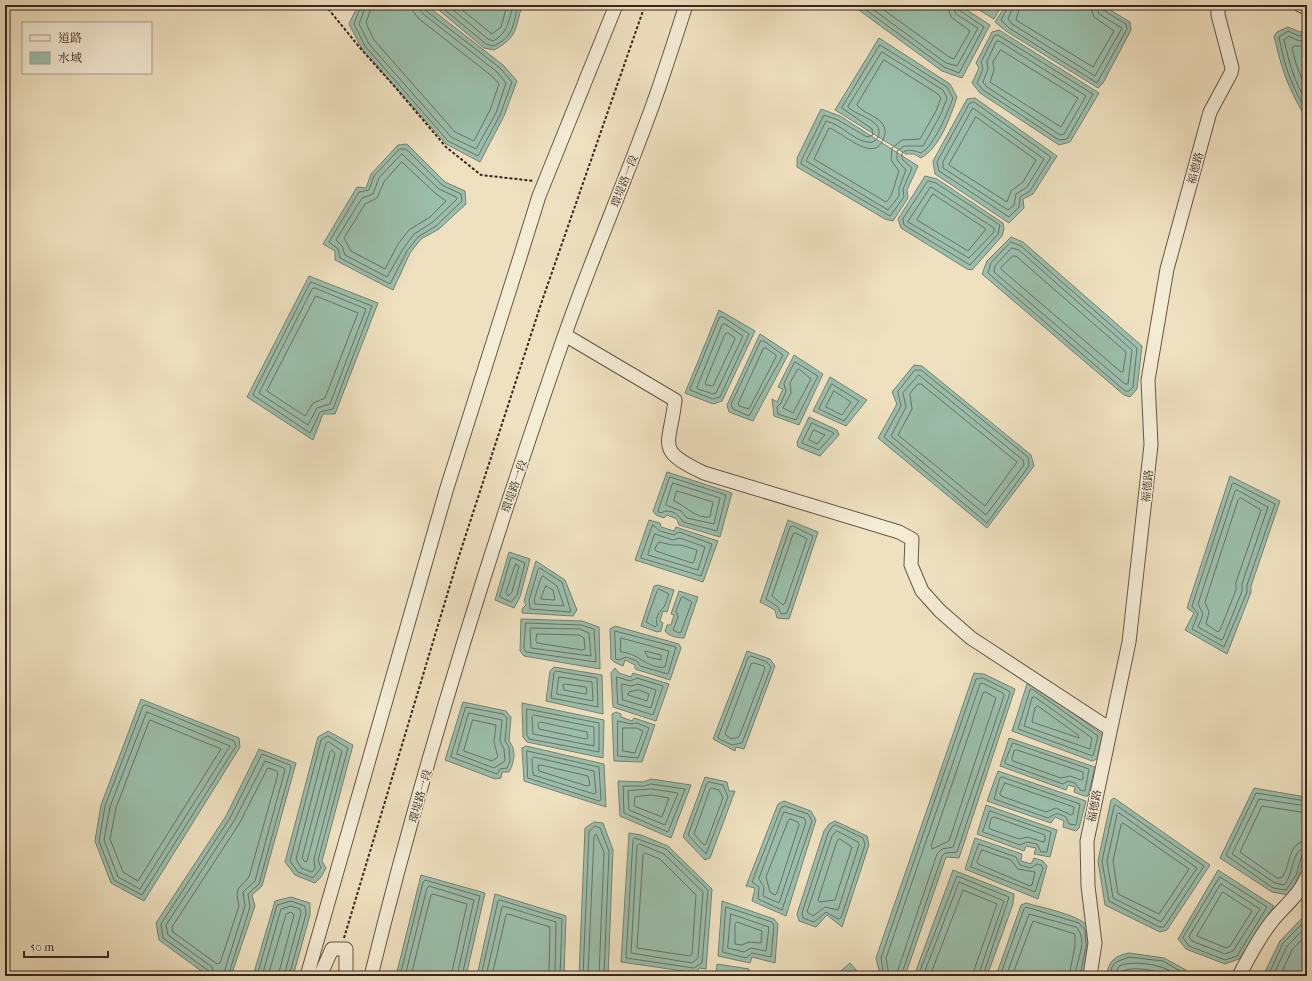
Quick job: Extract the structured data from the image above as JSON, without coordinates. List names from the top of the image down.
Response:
{
  "streets": {
    "street": ["福德路", "環堤路一段"]
  },
  "legend": ["道路", "水域"],
  "scale_bar": "50 m"
}
